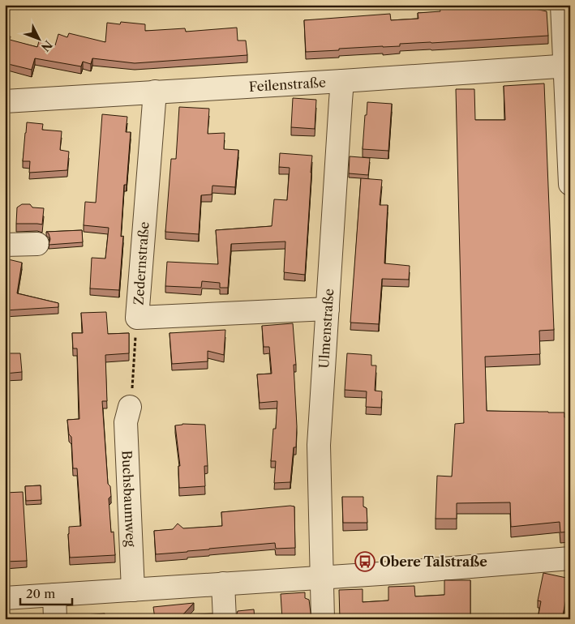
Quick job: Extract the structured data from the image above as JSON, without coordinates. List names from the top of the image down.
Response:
{
  "streets": {
    "street": [
      "Feilenstraße",
      "Zedernstraße",
      "Ulmenstraße",
      "Buchsbaumweg"
    ]
  },
  "crossings": [
    ["Feilenstraße", "Zedernstraße"],
    ["Feilenstraße", "Ulmenstraße"],
    ["Zedernstraße", "Ulmenstraße"]
  ],
  "places": {
    "bus stop": ["Obere Talstraße"]
  },
  "scale_bar": "20 m",
  "north": "bottom right"
}
